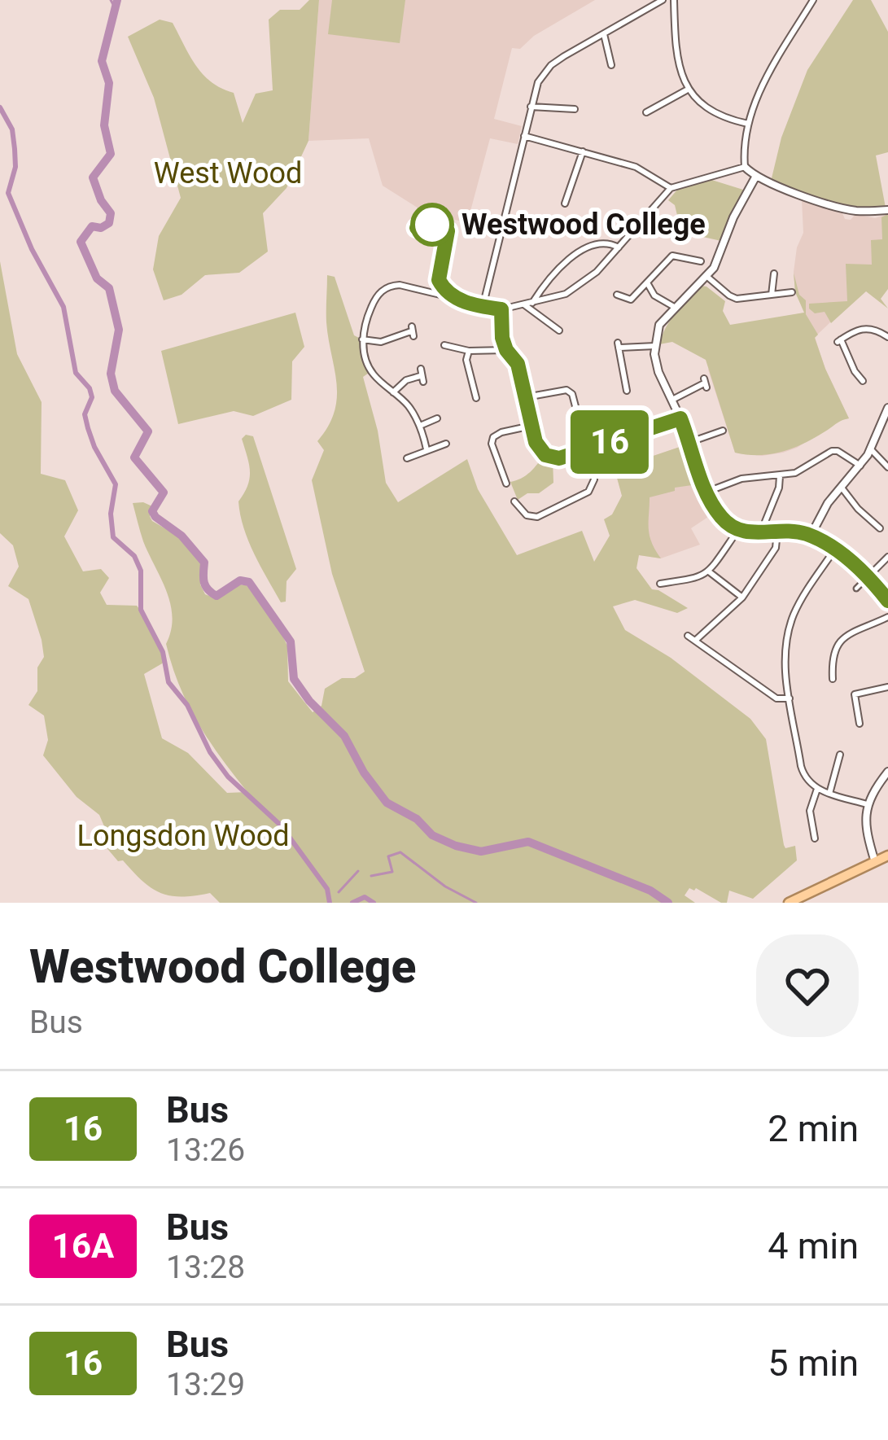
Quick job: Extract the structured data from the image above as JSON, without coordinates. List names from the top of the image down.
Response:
{
  "parks": ["West Wood", "Longsdon Wood"],
  "places": ["Westwood College"],
  "lines": ["bus line 16"],
  "page": {
    "on_map": "16",
    "heading": ["Westwood College", "Bus"],
    "list": [
      {
        "mark": "16",
        "name": "Bus",
        "note": "13:26",
        "value": "2 min"
      },
      {
        "mark": "16A",
        "name": "Bus",
        "note": "13:28",
        "value": "4 min"
      },
      {
        "mark": "16",
        "name": "Bus",
        "note": "13:29",
        "value": "5 min"
      }
    ]
  }
}
